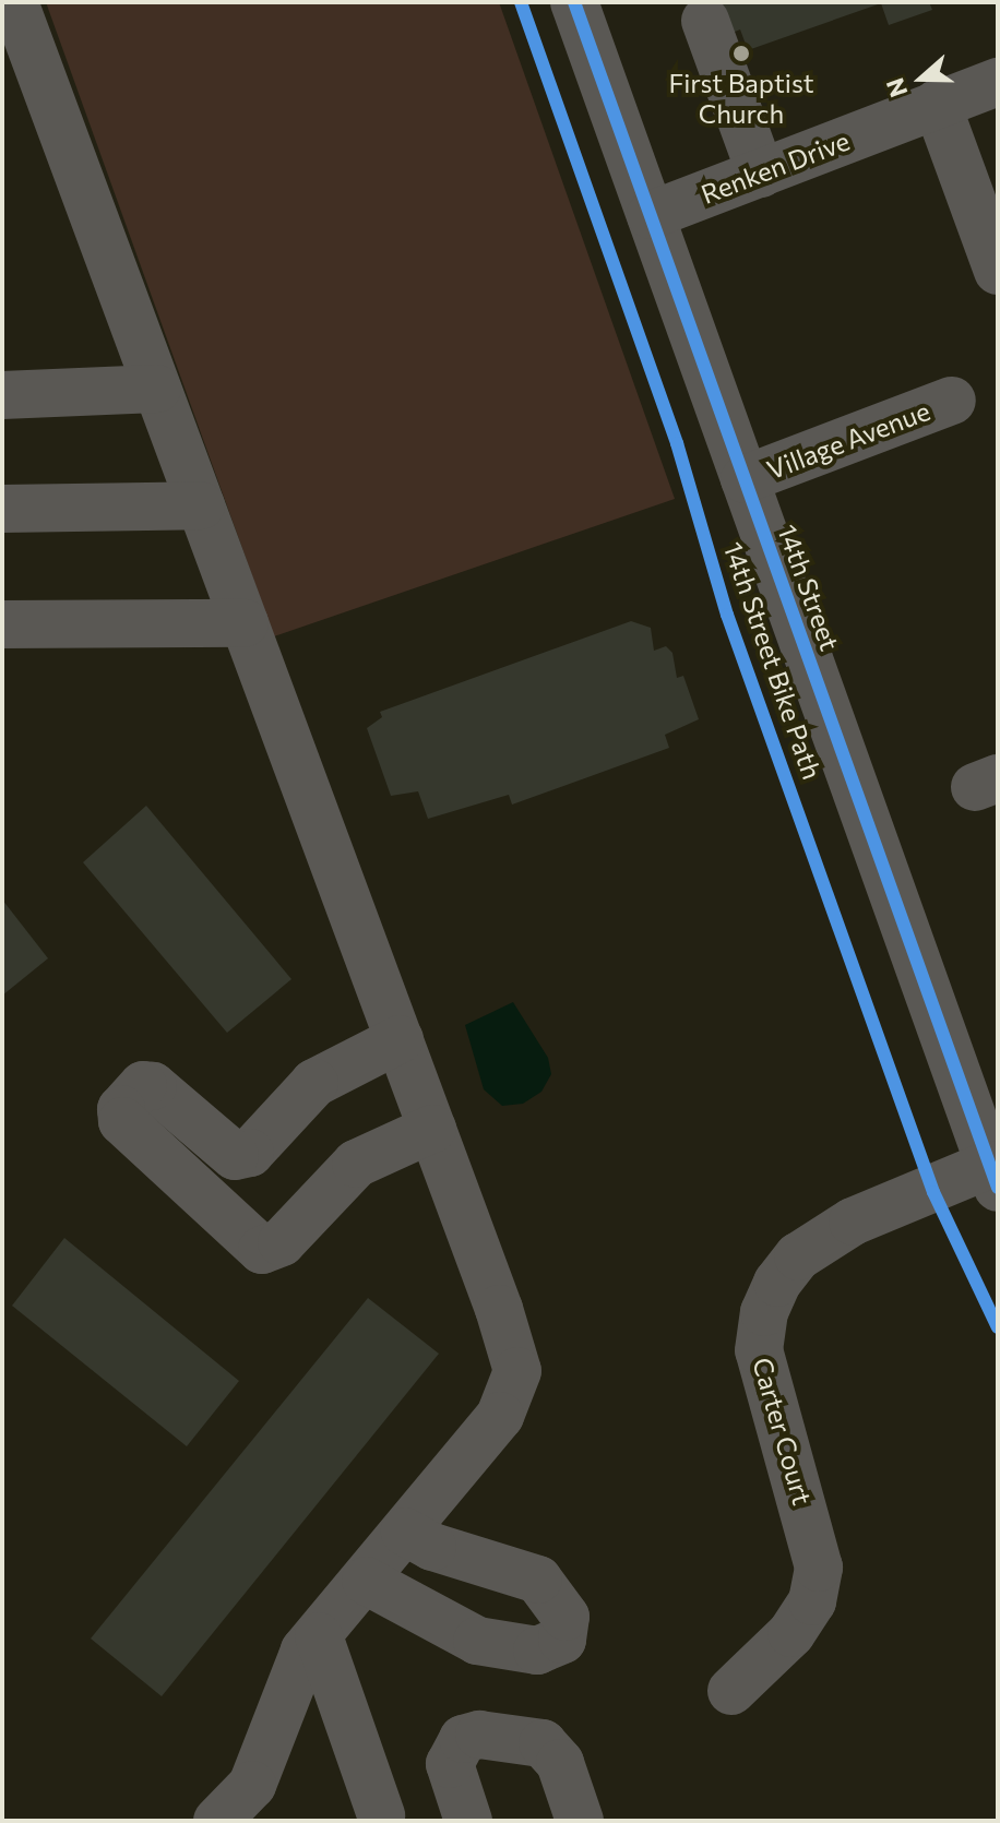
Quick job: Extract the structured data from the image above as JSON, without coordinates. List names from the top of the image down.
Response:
{
  "streets": {
    "street": [
      "Renken Drive",
      "Village Avenue",
      "14th Street",
      "Carter Court"
    ],
    "cycle path": ["14th Street Bike Path"]
  },
  "crossings": [
    ["Renken Drive", "14th Street"],
    ["Village Avenue", "14th Street"],
    ["14th Street", "Carter Court"]
  ],
  "places": ["First Baptist Church"],
  "north": "left"
}
